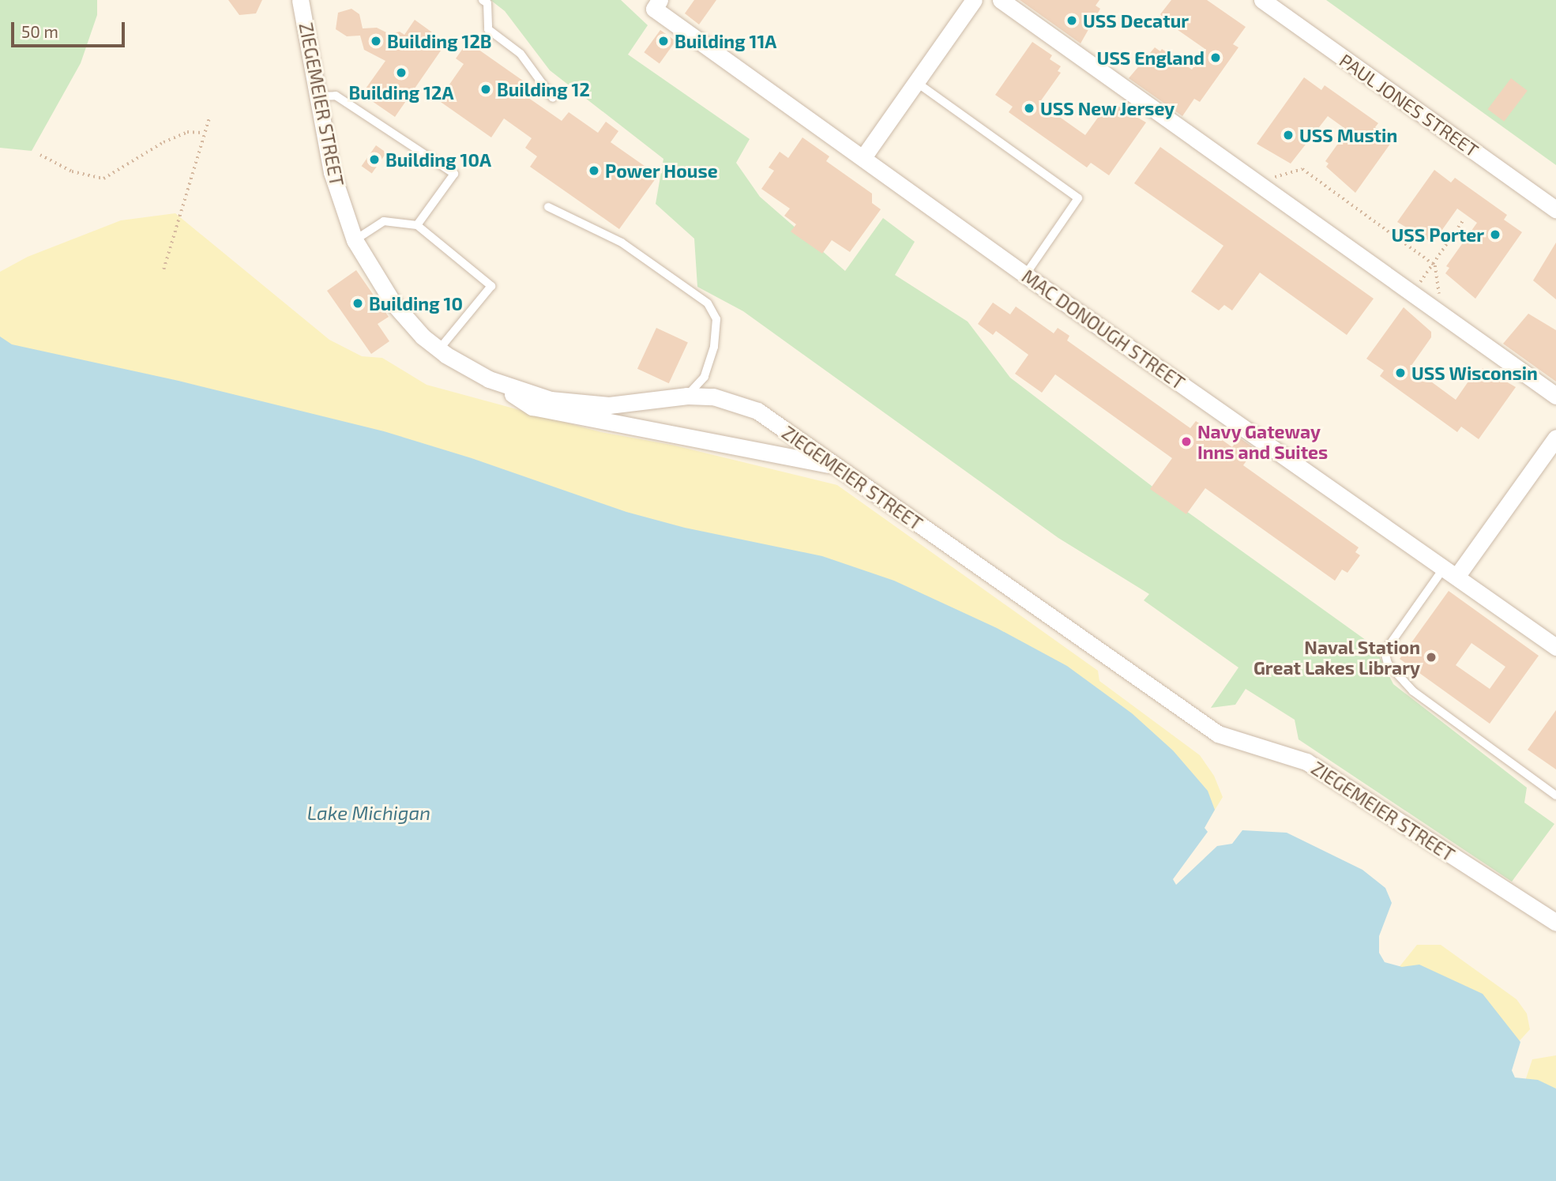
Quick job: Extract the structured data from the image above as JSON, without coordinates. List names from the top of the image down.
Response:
{
  "streets": {
    "street": ["ZIEGEMEIER STREET", "PAUL JONES STREET", "MAC DONOUGH STREET"]
  },
  "water": ["Lake Michigan"],
  "places": [
    "USS Decatur",
    "Building 12B",
    "Building 11A",
    "USS England",
    "Building 12A",
    "Building 12",
    "USS New Jersey",
    "USS Mustin",
    "Building 10A",
    "Power House",
    "USS Porter",
    "Building 10",
    "USS Wisconsin",
    "Navy Gateway Inns and Suites",
    "Naval Station Great Lakes Library"
  ],
  "scale_bar": "50 m"
}
